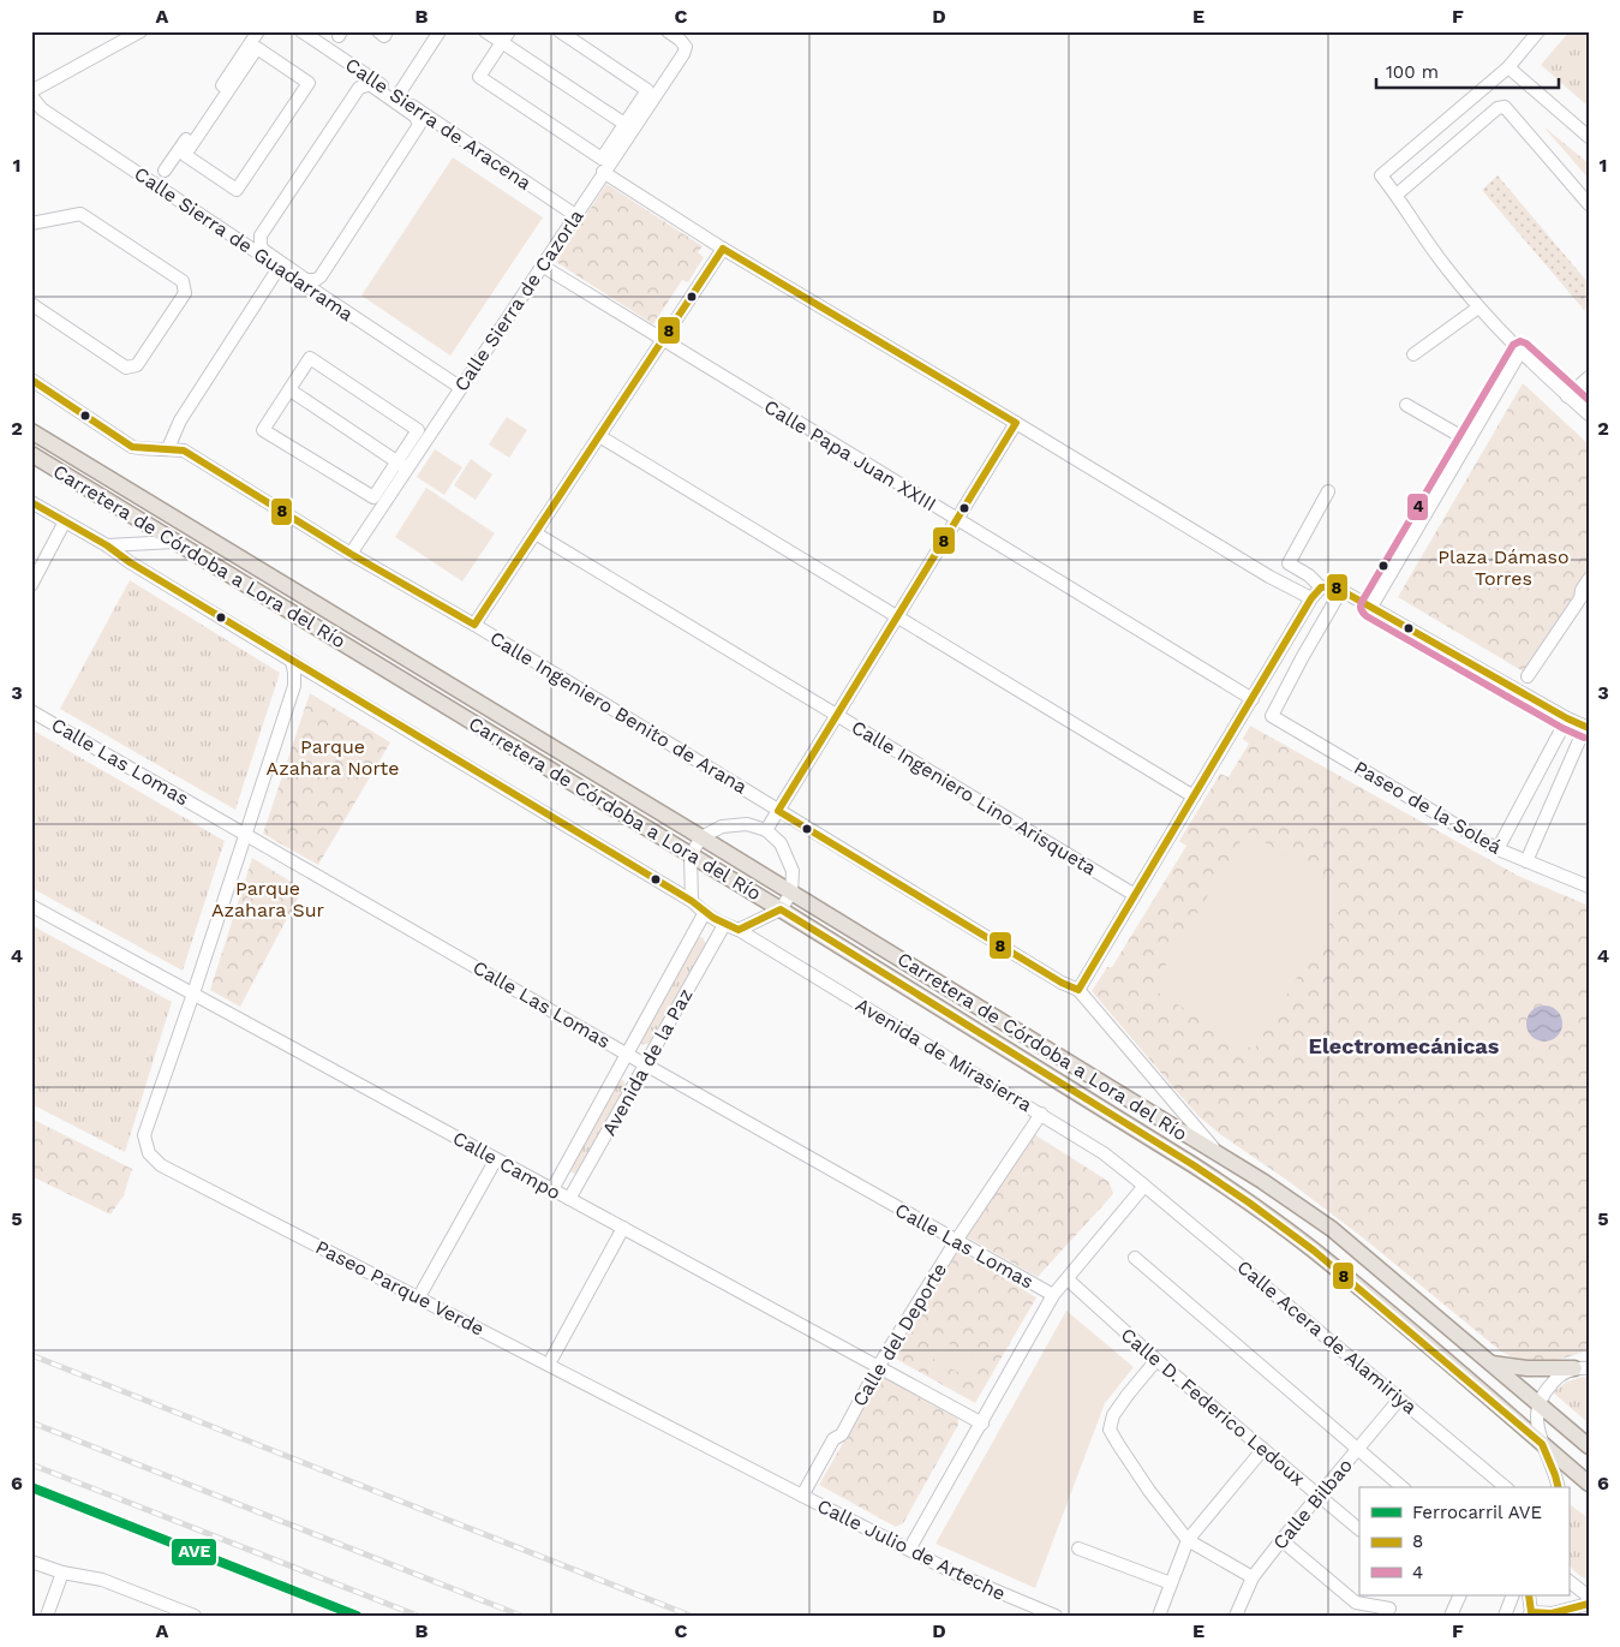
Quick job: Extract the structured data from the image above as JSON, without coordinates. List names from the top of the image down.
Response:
{
  "streets": {
    "main road": ["Carretera de Córdoba a Lora del Río"],
    "street": [
      "Calle Sierra de Aracena",
      "Calle Sierra de Guadarrama",
      "Calle Sierra de Cazorla",
      "Calle Papa Juan XXIII",
      "Calle Ingeniero Benito de Arana",
      "Calle Las Lomas",
      "Calle Ingeniero Lino Arisqueta",
      "Paseo de la Soleá",
      "Avenida de Mirasierra",
      "Avenida de la Paz",
      "Calle Campo",
      "Paseo Parque Verde",
      "Calle del Deporte",
      "Calle Acera de Alamiriya",
      "Calle D. Federico Ledoux",
      "Calle Bilbao",
      "Calle Julio de Arteche"
    ]
  },
  "crossings": [
    ["Calle Sierra de Aracena", "Calle Sierra de Cazorla"],
    ["Calle Sierra de Guadarrama", "Calle Sierra de Cazorla"],
    ["Calle Sierra de Cazorla", "Calle Papa Juan XXIII"],
    ["Calle Sierra de Cazorla", "Calle Ingeniero Benito de Arana"],
    ["Calle Las Lomas", "Avenida de la Paz"],
    ["Calle Las Lomas", "Paseo Parque Verde"],
    ["Calle Las Lomas", "Calle del Deporte"],
    ["Avenida de Mirasierra", "Avenida de la Paz"],
    ["Avenida de Mirasierra", "Calle del Deporte"],
    ["Avenida de Mirasierra", "Calle Acera de Alamiriya"],
    ["Avenida de la Paz", "Calle Campo"],
    ["Calle Campo", "Paseo Parque Verde"],
    ["Calle Campo", "Calle del Deporte"],
    ["Paseo Parque Verde", "Calle del Deporte"],
    ["Paseo Parque Verde", "Calle Julio de Arteche"],
    ["Calle del Deporte", "Calle Julio de Arteche"],
    ["Calle Acera de Alamiriya", "Calle Bilbao"],
    ["Calle D. Federico Ledoux", "Calle Bilbao"]
  ],
  "districts": ["Electromecánicas"],
  "parks": ["Plaza Dámaso Torres", "Parque Azahara Norte", "Parque Azahara Sur"],
  "lines": ["transit line 8", "transit line 4", "rail line AVE"],
  "legend": ["Ferrocarril AVE", "8", "4"],
  "scale_bar": "100 m",
  "grid": {
    "columns": [
      "A",
      "B",
      "C",
      "D",
      "E",
      "F"
    ],
    "rows": [
      "1",
      "2",
      "3",
      "4",
      "5",
      "6"
    ]
  }
}
